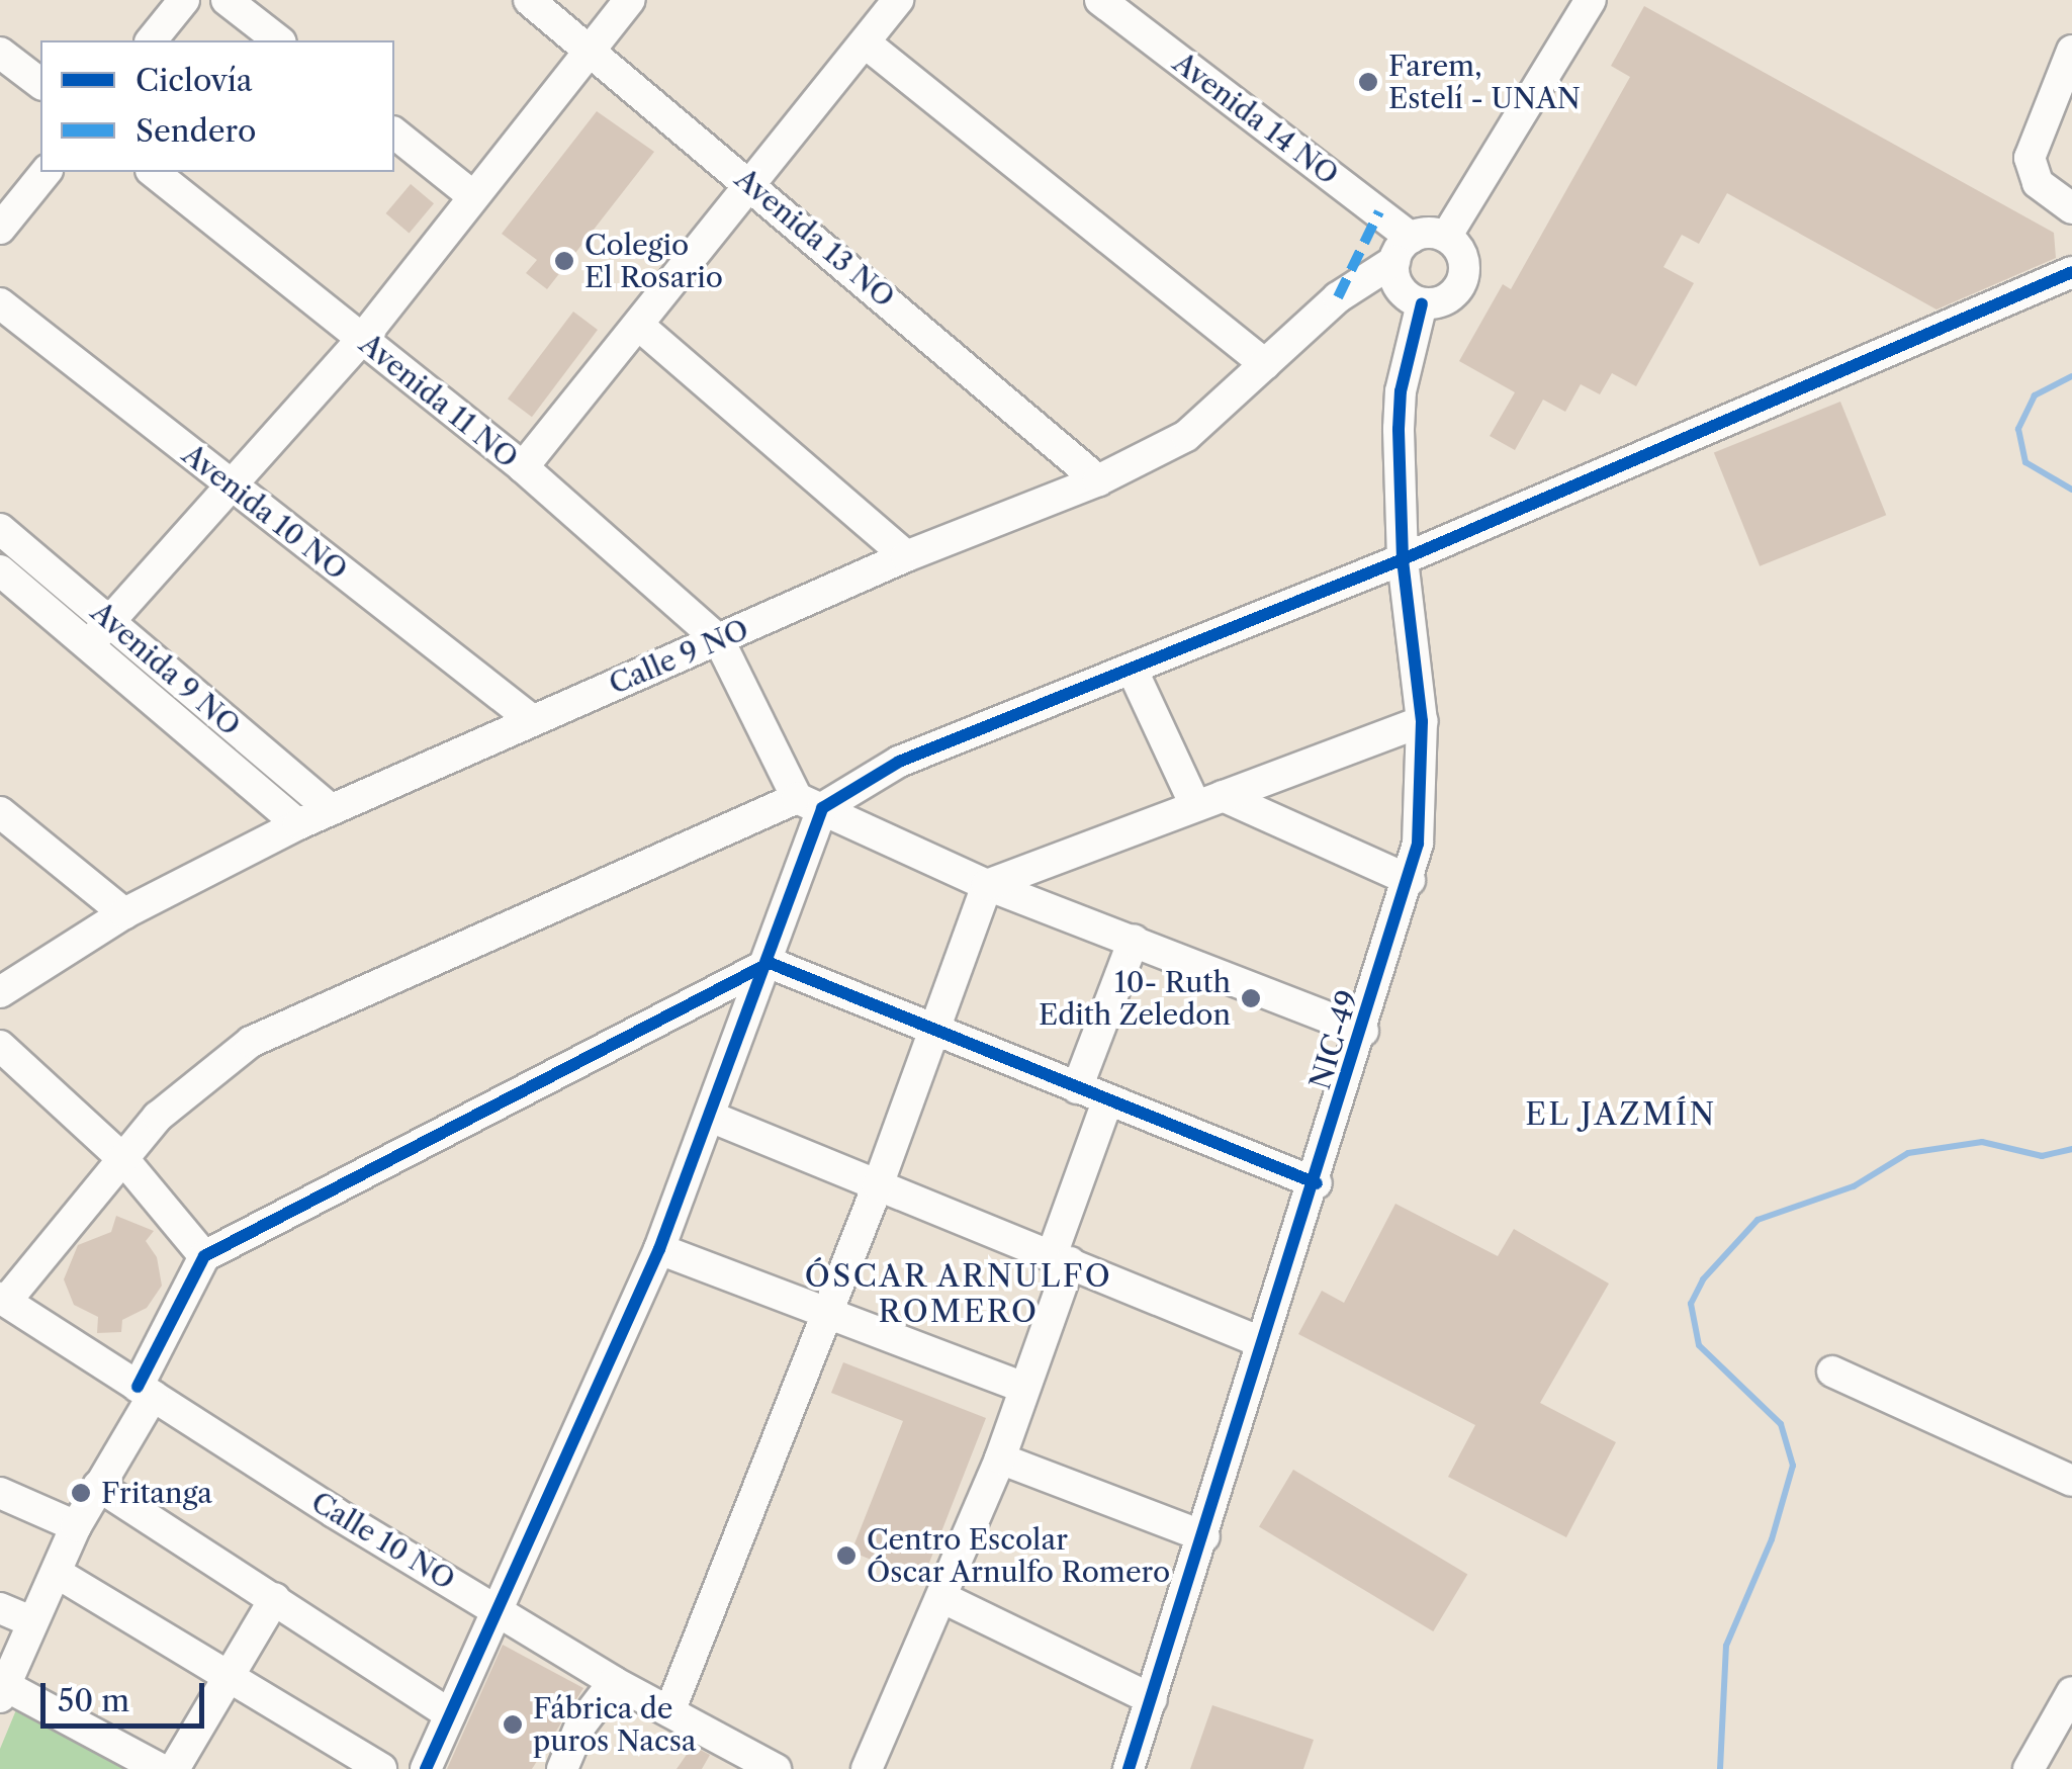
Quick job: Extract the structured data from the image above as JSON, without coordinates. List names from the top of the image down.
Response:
{
  "streets": {
    "street": [
      "Avenida 14 NO",
      "Avenida 13 NO",
      "Avenida 11 NO",
      "Avenida 10 NO",
      "Calle 9 NO",
      "Avenida 9 NO",
      "NIC-49",
      "Calle 10 NO"
    ]
  },
  "crossings": [
    ["Avenida 14 NO", "Calle 9 NO"],
    ["Avenida 14 NO", "NIC-49"],
    ["Avenida 13 NO", "Calle 9 NO"],
    ["Avenida 11 NO", "Calle 9 NO"],
    ["Avenida 10 NO", "Calle 9 NO"],
    ["Calle 9 NO", "Avenida 9 NO"],
    ["Calle 9 NO", "NIC-49"]
  ],
  "districts": ["EL JAZMÍN", "ÓSCAR ARNULFO ROMERO"],
  "places": [
    "Farem, Estelí - UNAN",
    "Colegio El Rosario",
    "10- Ruth Edith Zeledon",
    "Fritanga",
    "Centro Escolar Óscar Arnulfo Romero",
    "Fábrica de puros Nacsa"
  ],
  "legend": ["Ciclovía", "Sendero"],
  "scale_bar": "50 m"
}
